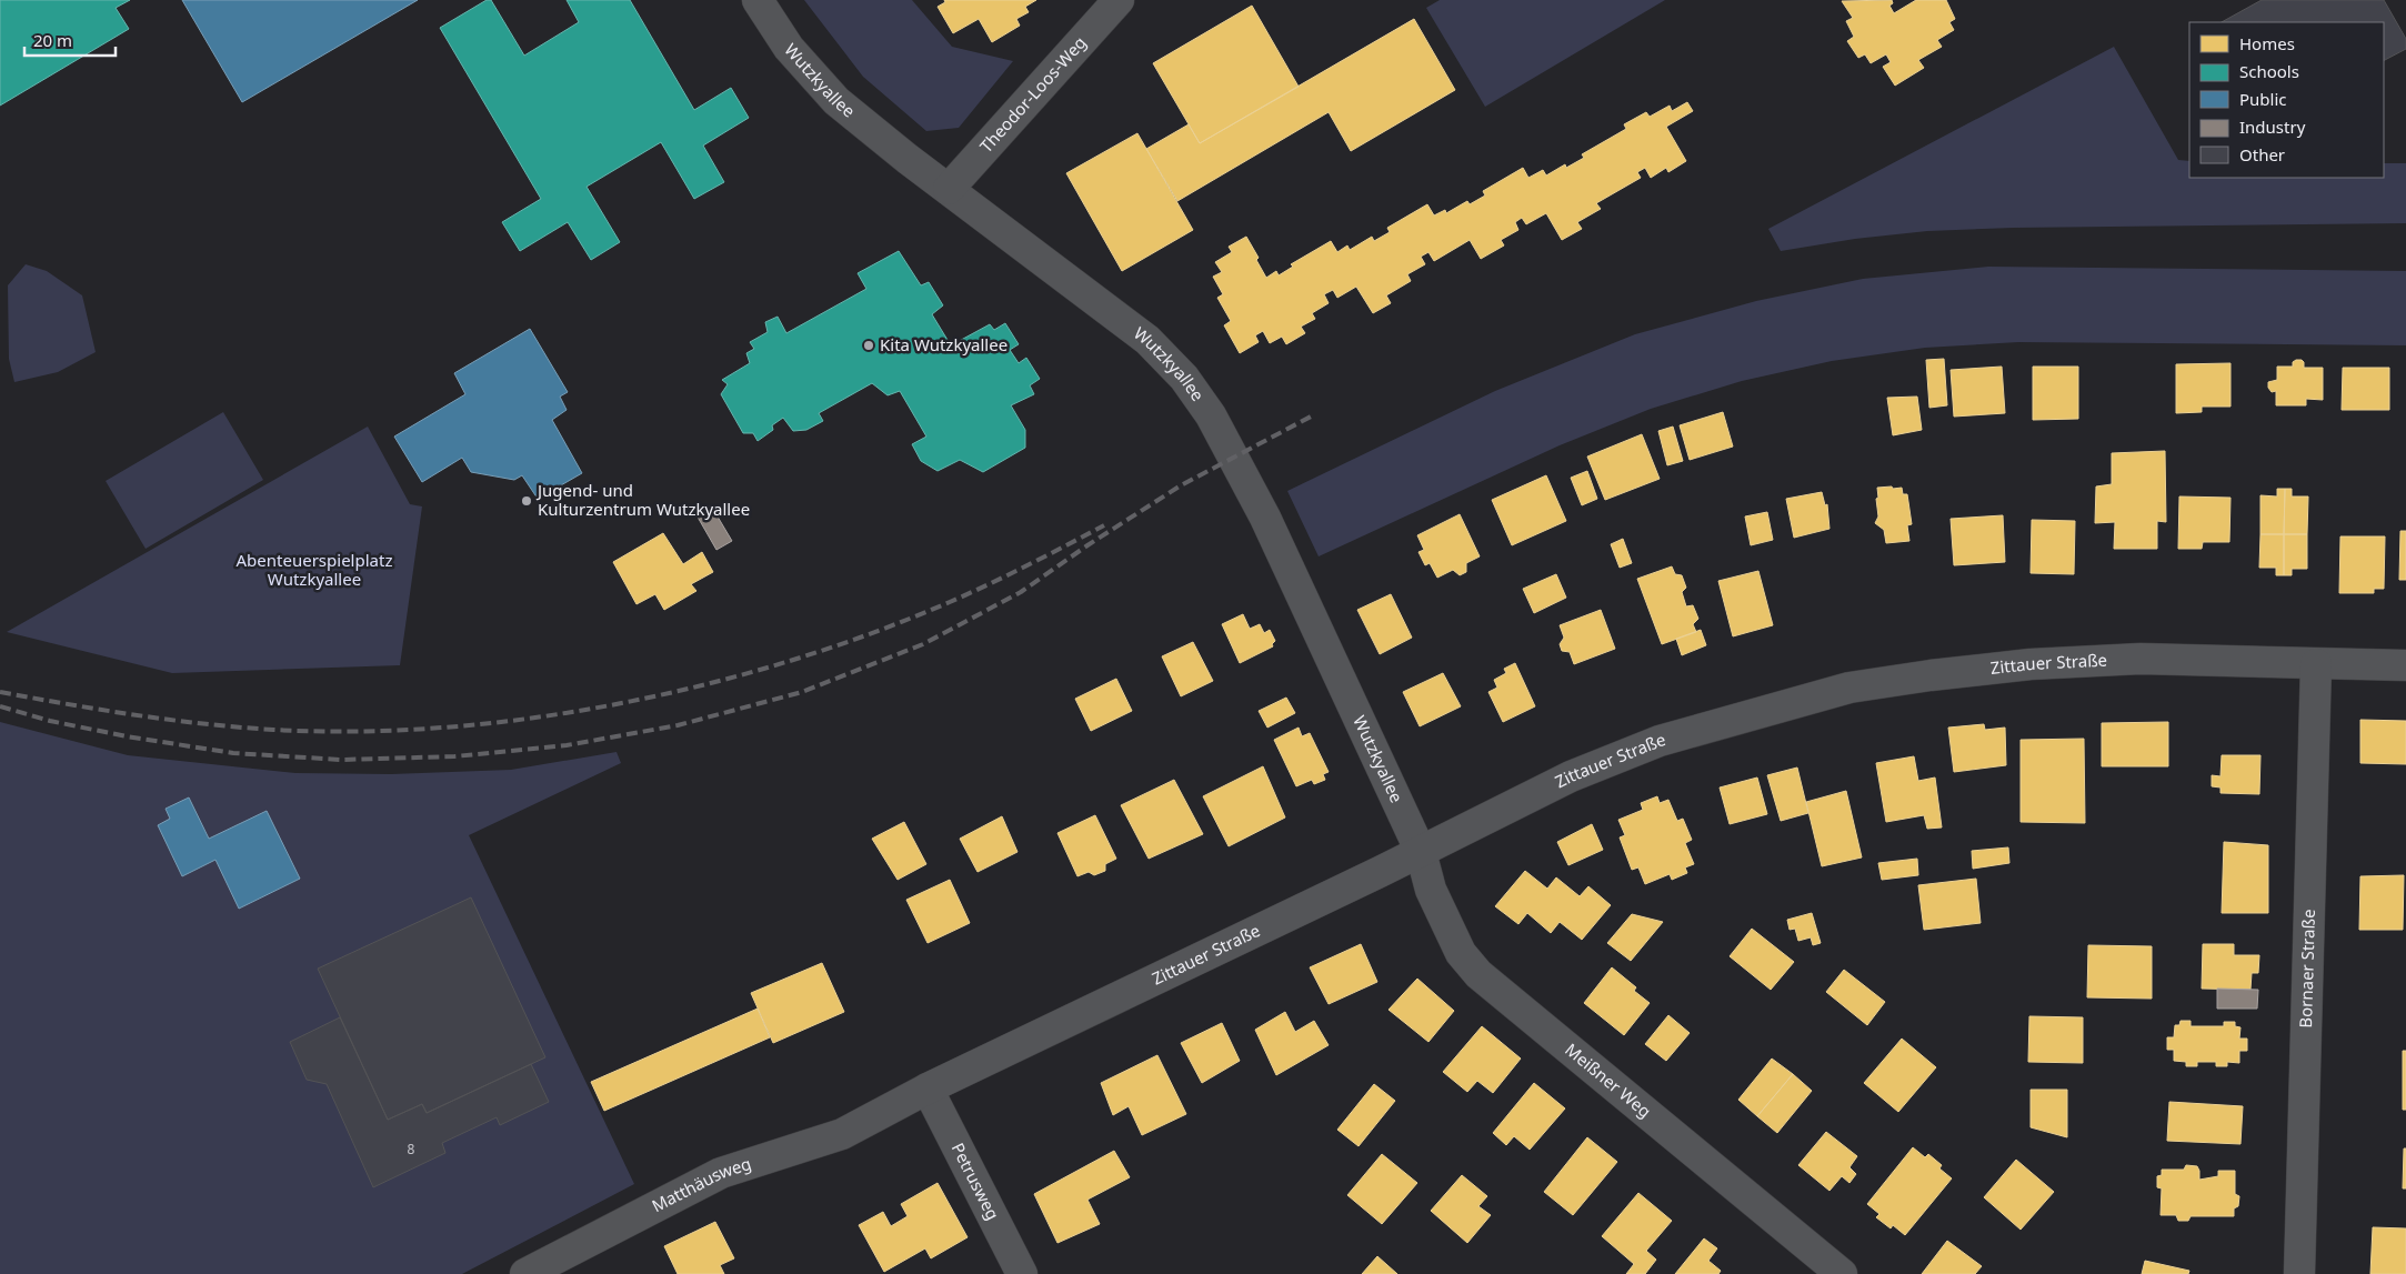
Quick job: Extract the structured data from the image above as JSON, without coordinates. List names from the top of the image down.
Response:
{
  "streets": {
    "street": [
      "Wutzkyallee",
      "Theodor-Loos-Weg",
      "Zittauer Straße",
      "Bornaer Straße",
      "Meißner Weg",
      "Petrusweg",
      "Matthäusweg"
    ]
  },
  "crossings": [
    ["Wutzkyallee", "Theodor-Loos-Weg"],
    ["Wutzkyallee", "Zittauer Straße"],
    ["Wutzkyallee", "Meißner Weg"],
    ["Zittauer Straße", "Bornaer Straße"],
    ["Zittauer Straße", "Meißner Weg"],
    ["Zittauer Straße", "Petrusweg"],
    ["Zittauer Straße", "Matthäusweg"]
  ],
  "parks": ["Abenteuerspielplatz Wutzkyallee"],
  "places": ["Kita Wutzkyallee", "Jugend- und Kulturzentrum Wutzkyallee"],
  "house_numbers": ["8"],
  "legend": [
    "Homes",
    "Schools",
    "Public",
    "Industry",
    "Other"
  ],
  "scale_bar": "20 m"
}
